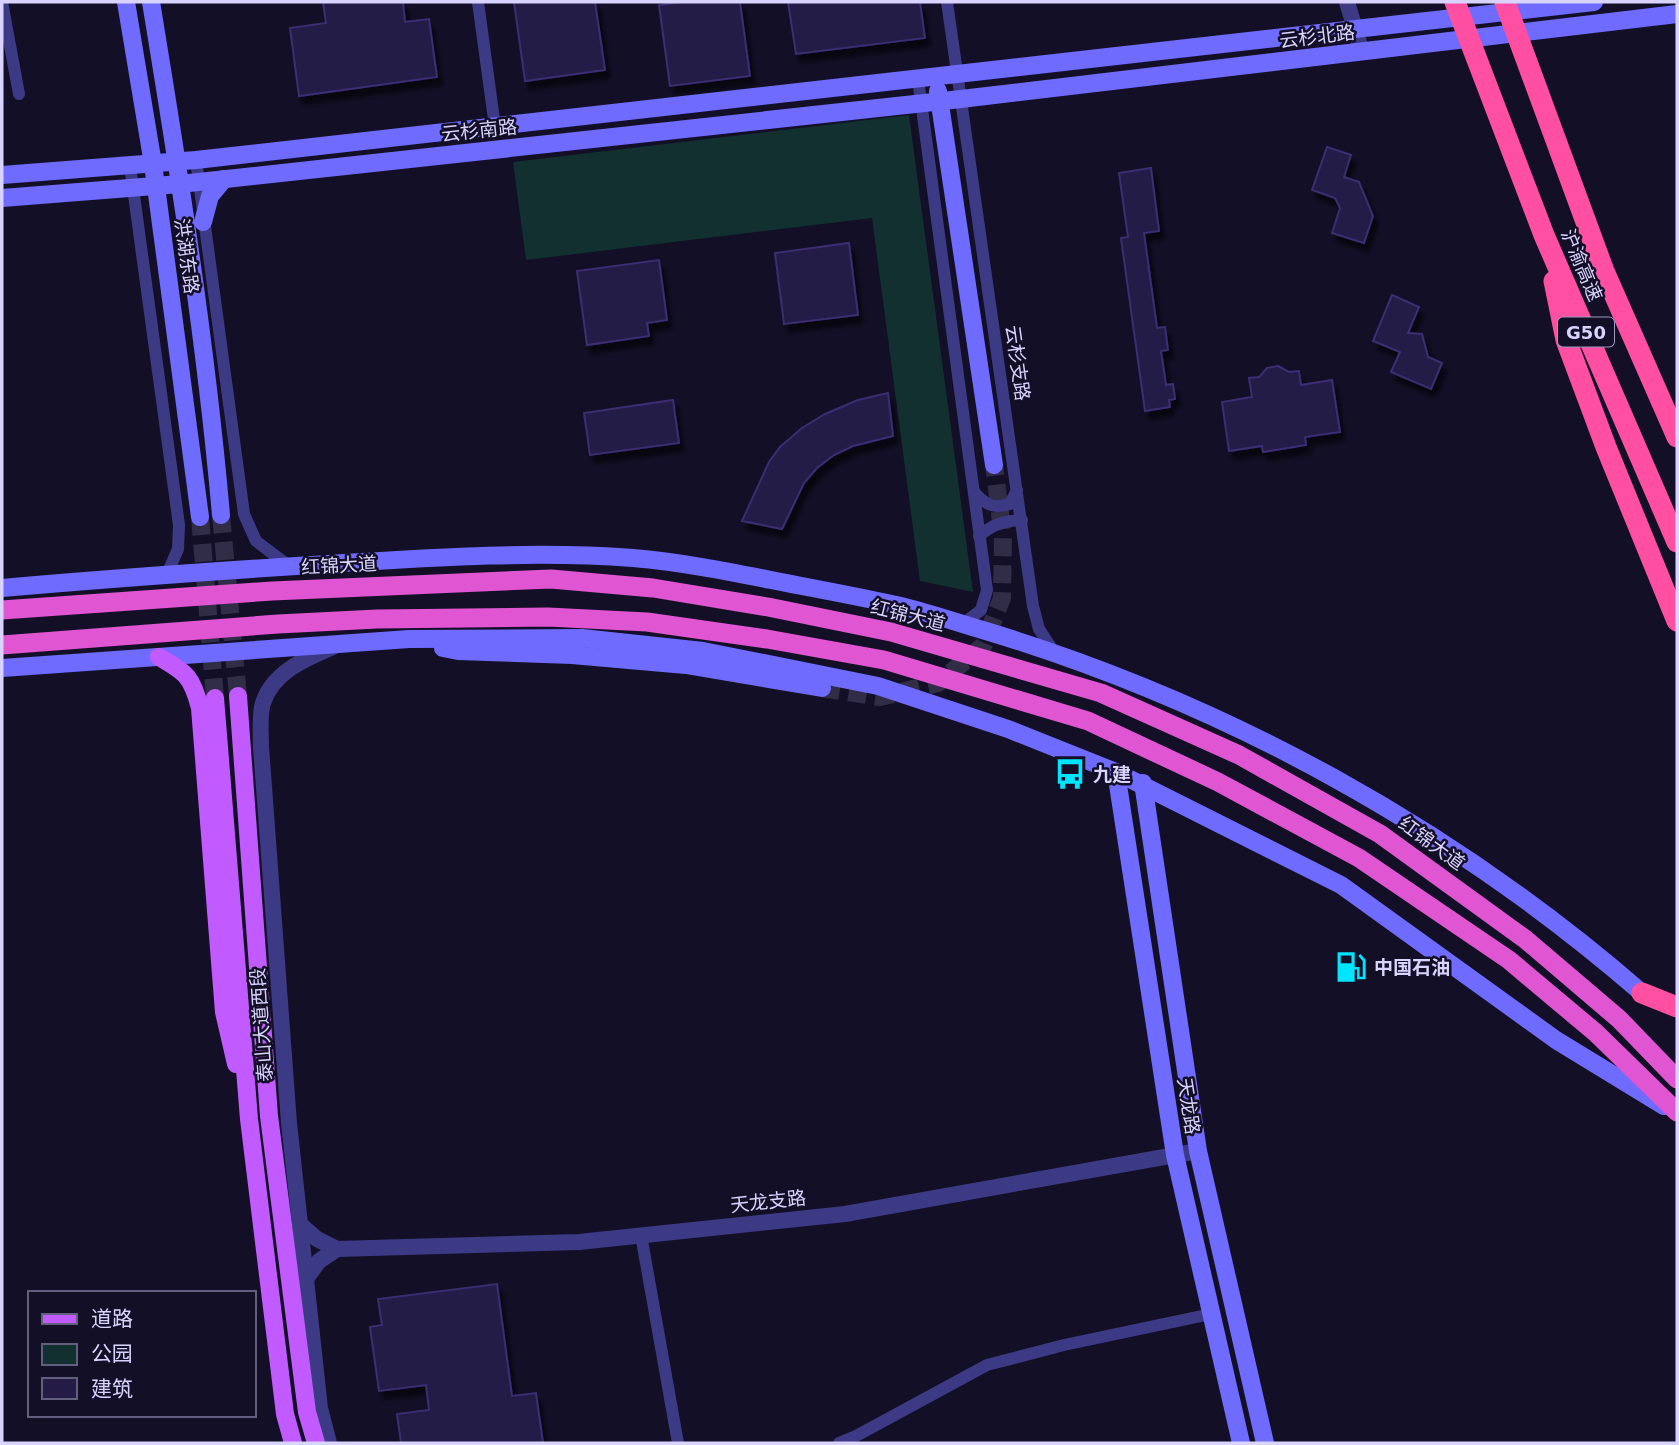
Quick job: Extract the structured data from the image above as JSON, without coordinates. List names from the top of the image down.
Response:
{
  "streets": {
    "highway": ["沪渝高速", "G50", "红锦大道"],
    "main road": [
      "云杉北路",
      "云杉南路",
      "洪湖东路",
      "泰山大道西段",
      "天龙路"
    ],
    "street": ["云杉支路", "天龙支路"]
  },
  "crossings": [
    ["云杉北路", "云杉南路"],
    ["云杉北路", "云杉支路"],
    ["云杉南路", "洪湖东路"],
    ["云杉南路", "云杉支路"],
    ["洪湖东路", "红锦大道"],
    ["云杉支路", "红锦大道"],
    ["天龙路", "天龙支路"]
  ],
  "places": {
    "bus stop": ["九建"],
    "fuel station": ["中国石油"]
  },
  "legend": ["道路", "公园", "建筑"]
}
